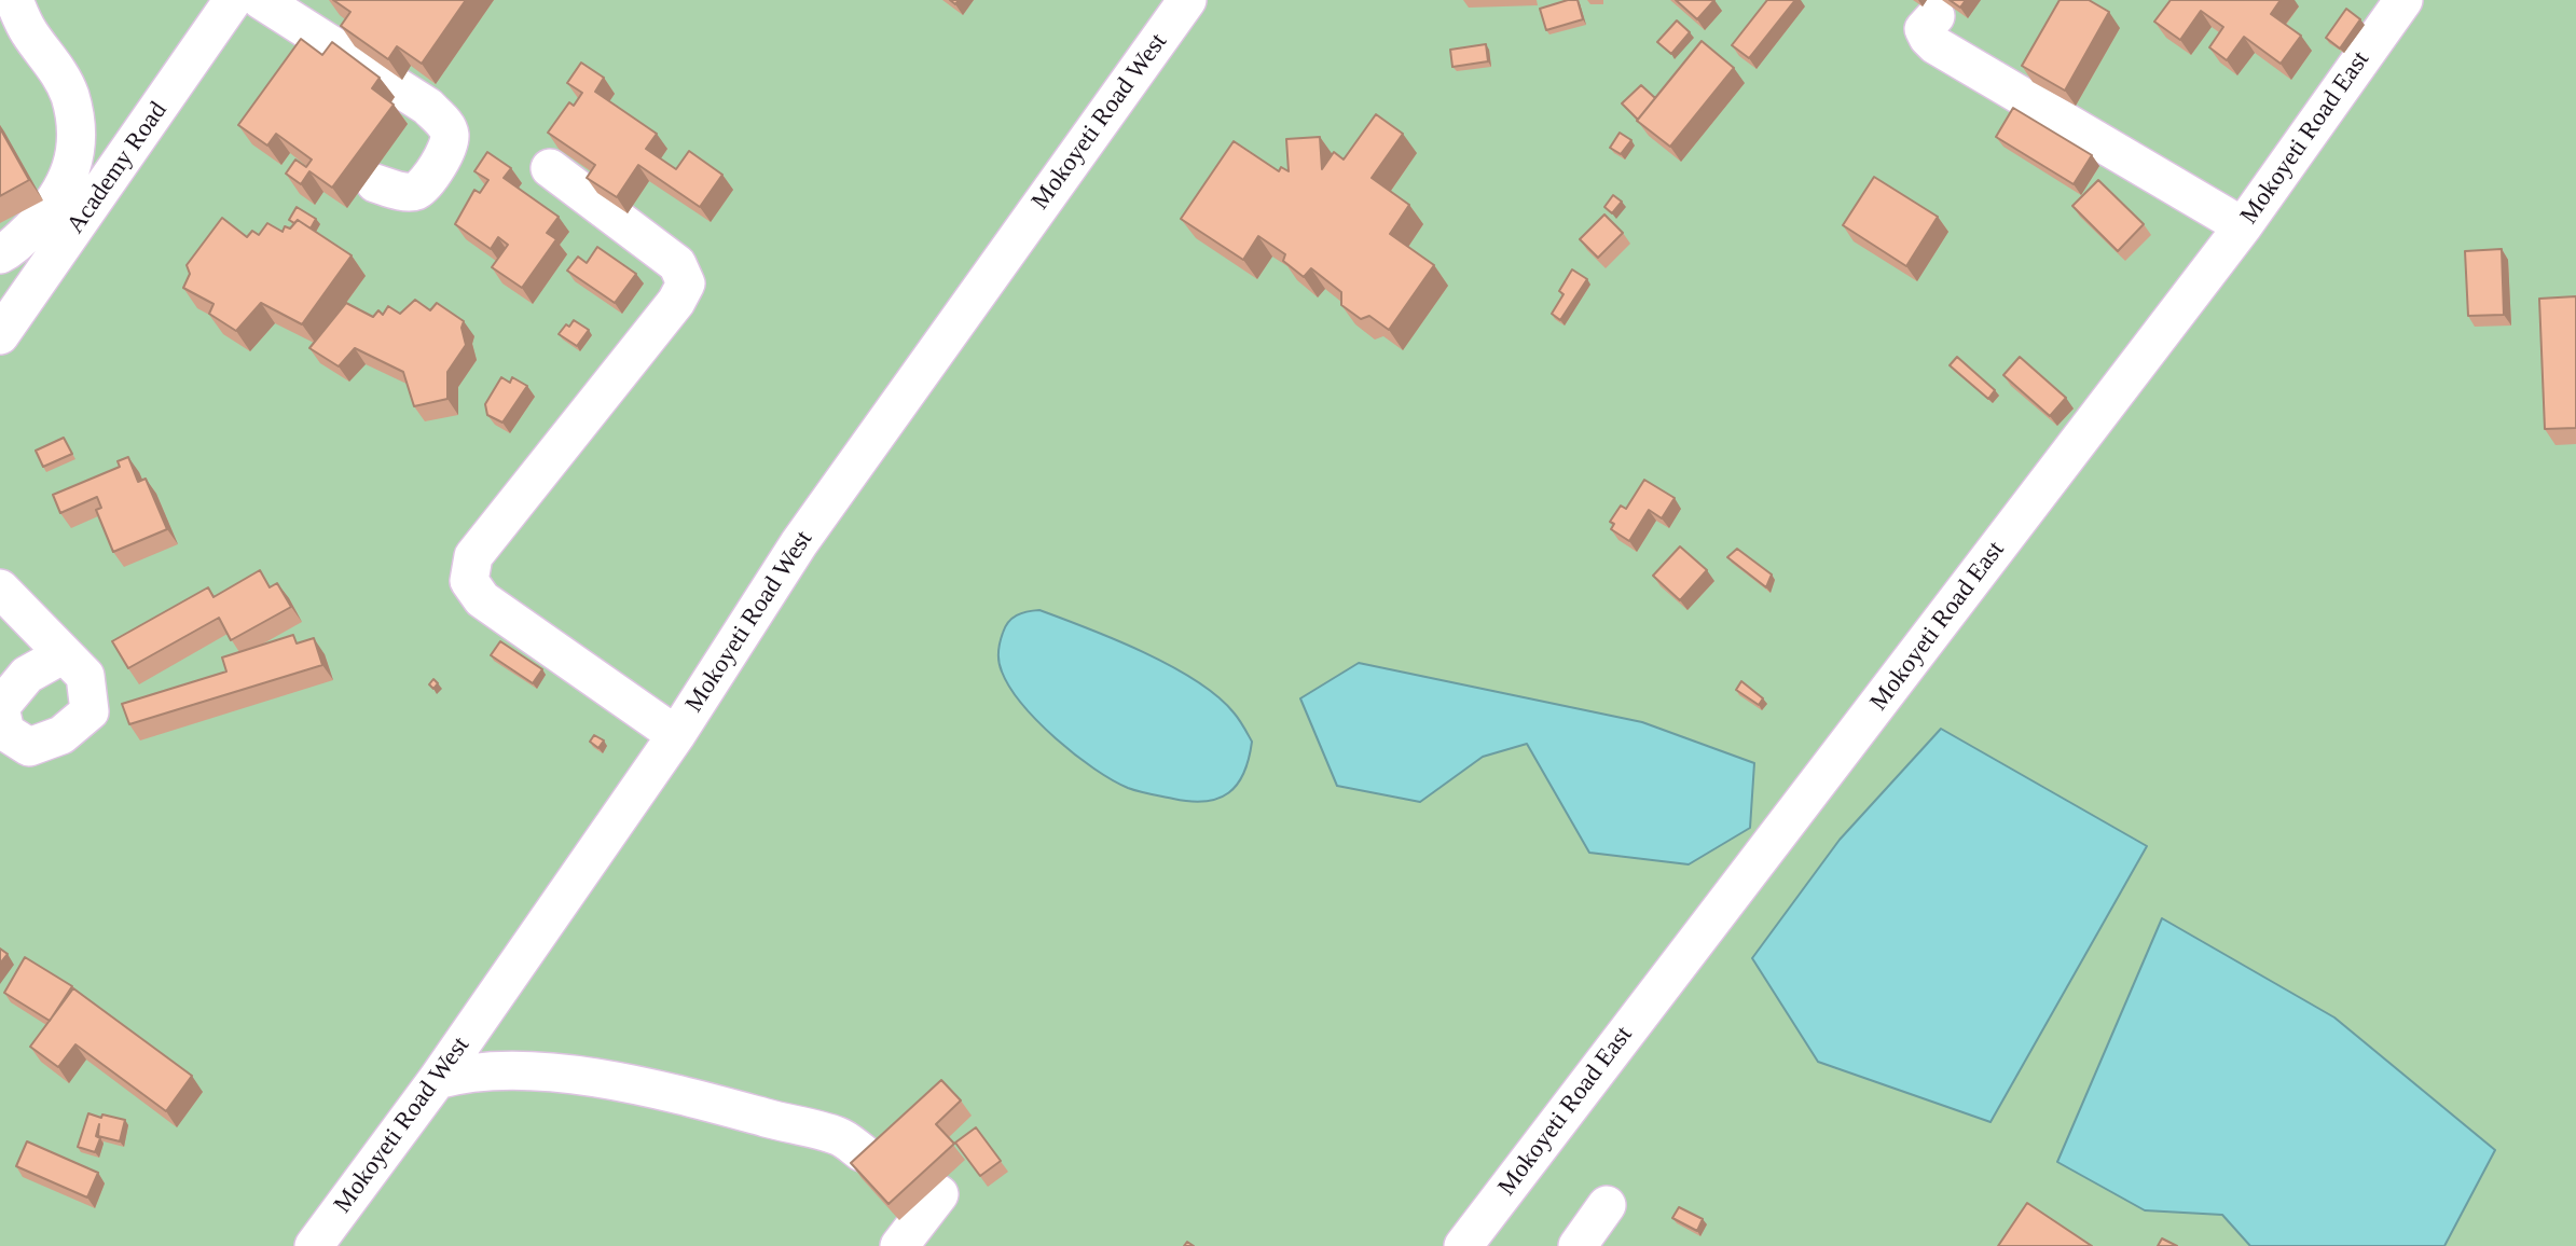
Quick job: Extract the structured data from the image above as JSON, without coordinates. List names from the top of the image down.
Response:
{
  "streets": {
    "street": ["Mokoyeti Road West", "Mokoyeti Road East", "Academy Road"]
  }
}
